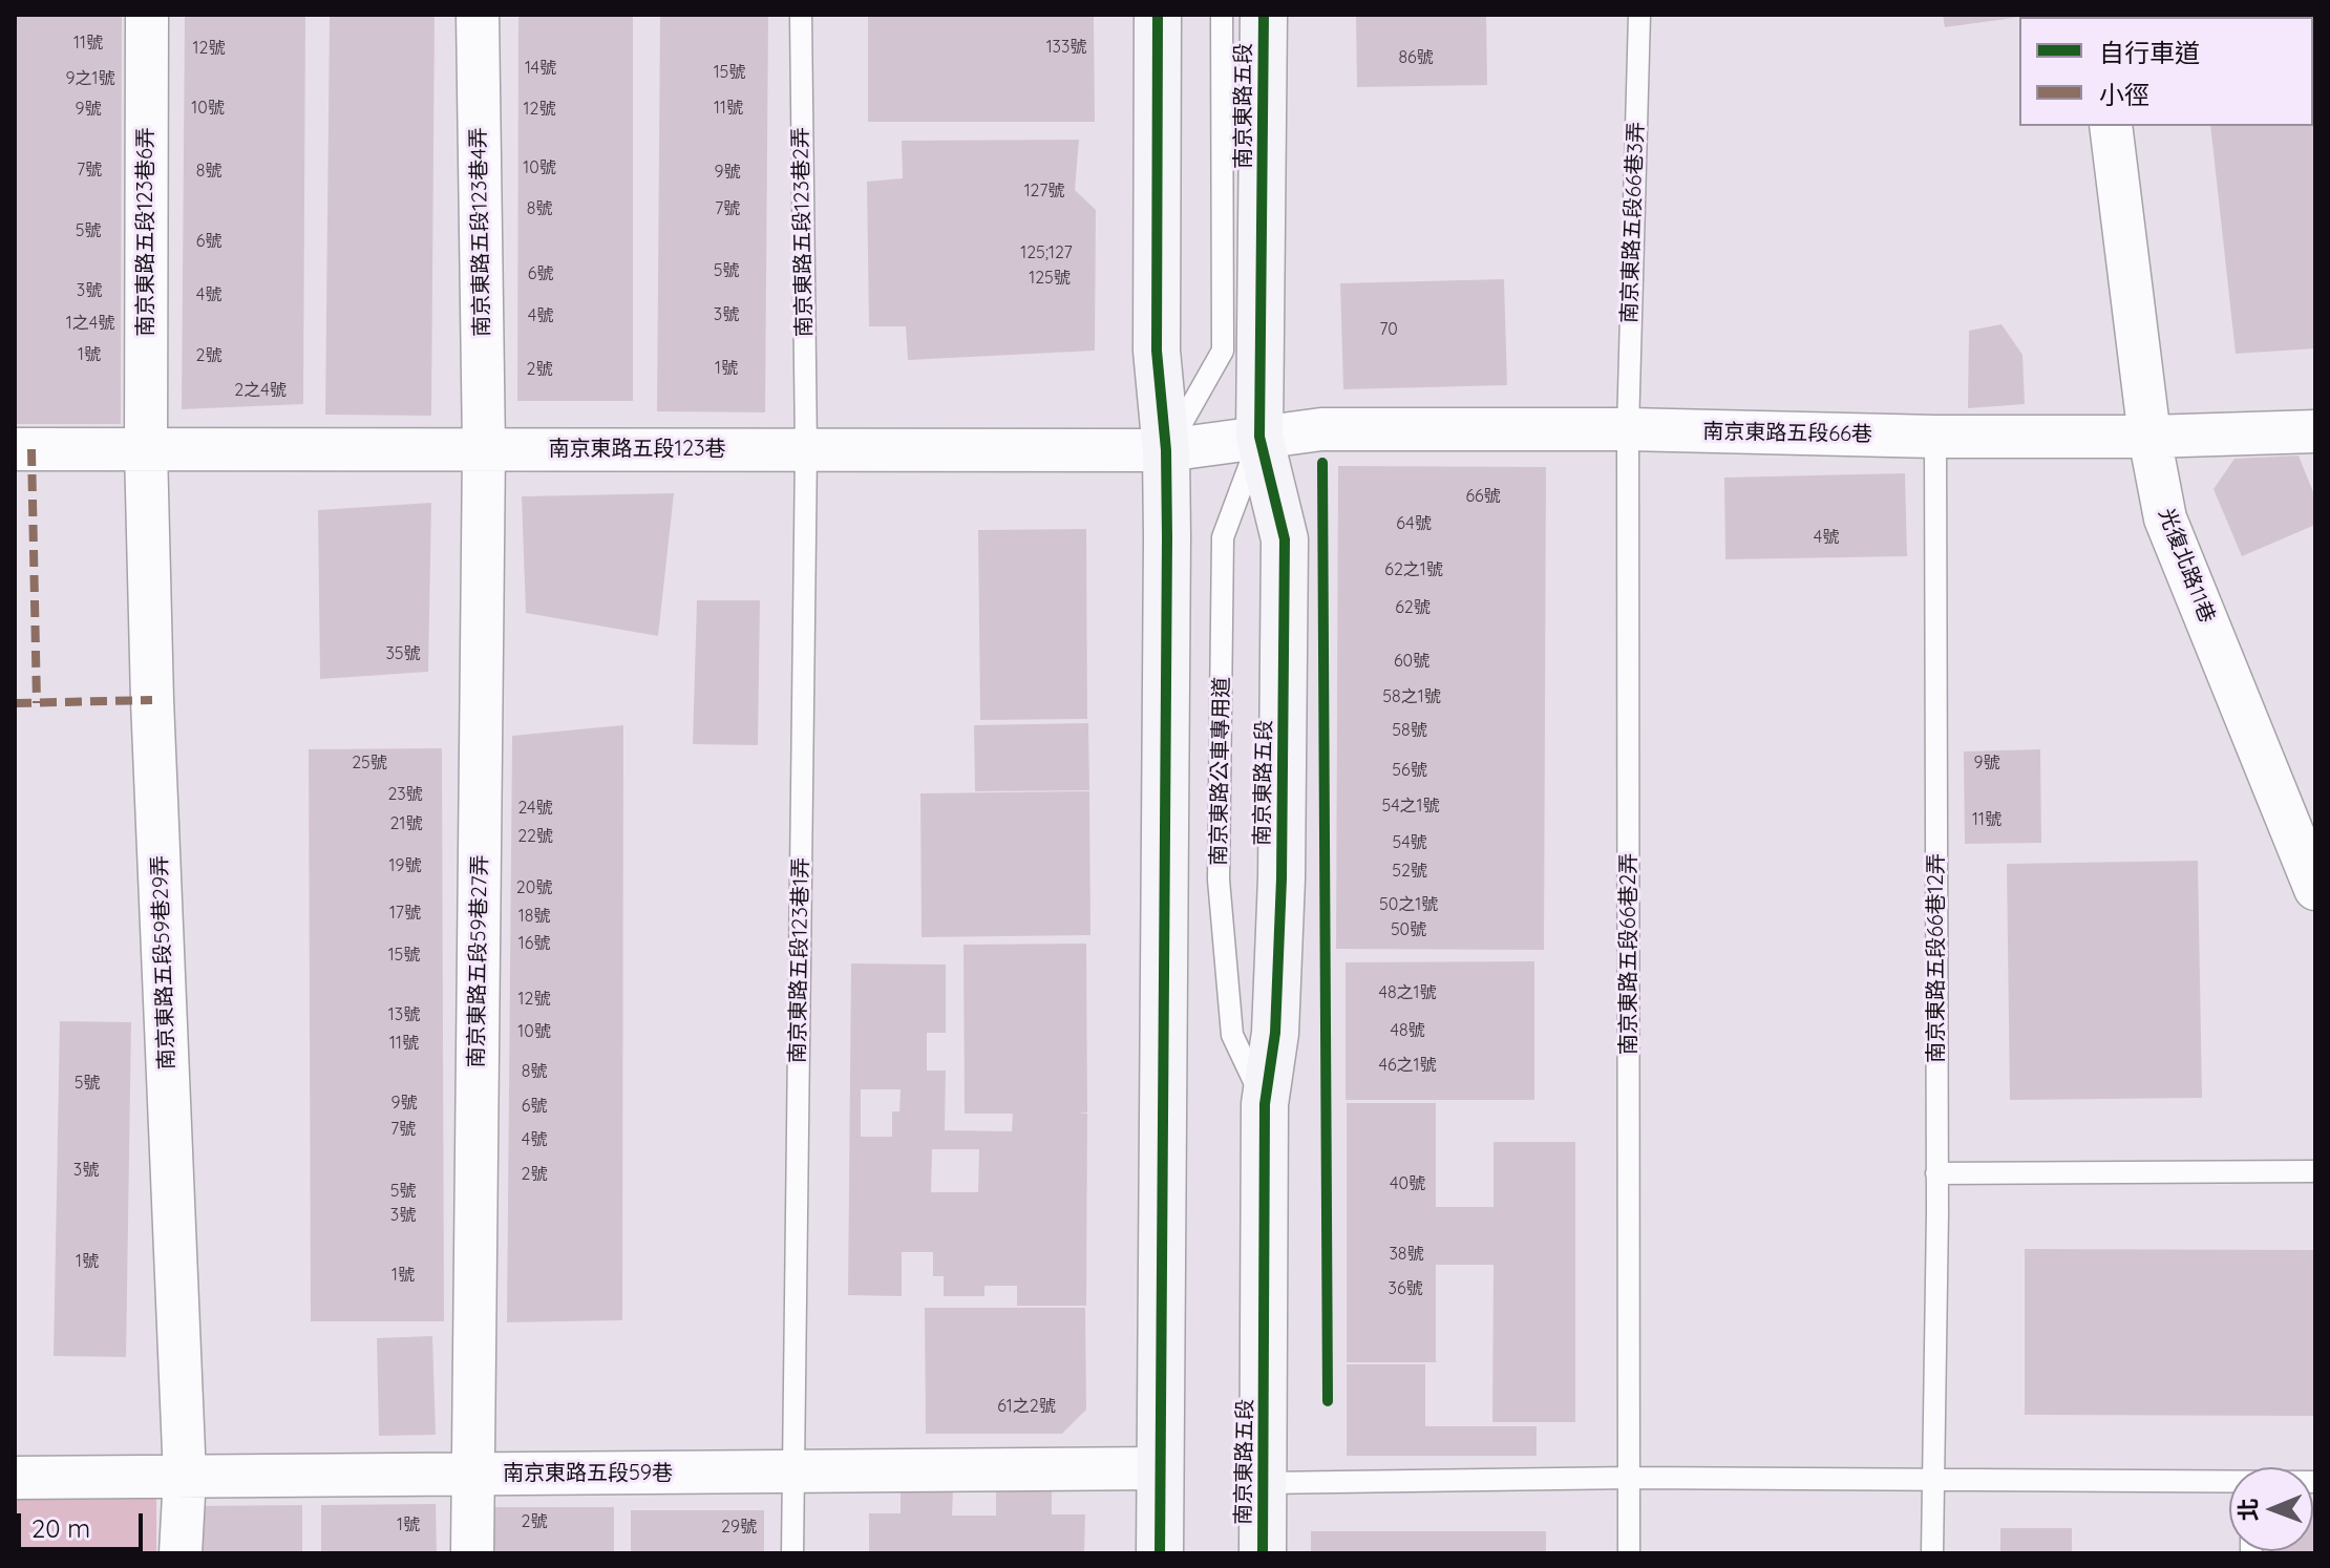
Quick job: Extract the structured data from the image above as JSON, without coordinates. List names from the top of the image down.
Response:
{
  "streets": {
    "main road": ["南京東路五段"],
    "street": [
      "南京東路五段123巷6弄",
      "南京東路五段123巷4弄",
      "南京東路五段66巷",
      "南京東路五段123巷",
      "光復北路11巷",
      "南京東路五段59巷27弄",
      "南京東路五段59巷29弄",
      "南京東路五段59巷"
    ],
    "lane": [
      "南京東路五段66巷3弄",
      "南京東路五段123巷2弄",
      "南京東路公車專用道",
      "南京東路五段66巷2弄",
      "南京東路五段66巷12弄",
      "南京東路五段123巷1弄"
    ]
  },
  "crossings": [
    ["南京東路五段", "南京東路五段66巷"],
    ["南京東路五段", "南京東路五段123巷"],
    ["南京東路五段", "南京東路公車專用道"],
    ["南京東路五段66巷3弄", "南京東路五段66巷"],
    ["南京東路五段66巷3弄", "南京東路五段66巷2弄"],
    ["南京東路五段123巷6弄", "南京東路五段123巷"],
    ["南京東路五段123巷6弄", "南京東路五段59巷29弄"],
    ["南京東路五段123巷4弄", "南京東路五段123巷"],
    ["南京東路五段123巷4弄", "南京東路五段59巷27弄"],
    ["南京東路五段123巷2弄", "南京東路五段123巷"],
    ["南京東路五段123巷2弄", "南京東路五段123巷1弄"],
    ["南京東路五段66巷", "南京東路五段123巷"],
    ["南京東路五段66巷", "光復北路11巷"],
    ["南京東路五段66巷", "南京東路公車專用道"],
    ["南京東路五段66巷", "南京東路五段66巷2弄"],
    ["南京東路五段66巷", "南京東路五段66巷12弄"],
    ["南京東路五段123巷", "南京東路公車專用道"],
    ["南京東路五段123巷", "南京東路五段123巷1弄"],
    ["南京東路五段123巷", "南京東路五段59巷27弄"],
    ["南京東路五段123巷", "南京東路五段59巷29弄"],
    ["南京東路五段123巷1弄", "南京東路五段59巷"],
    ["南京東路五段59巷27弄", "南京東路五段59巷"],
    ["南京東路五段59巷29弄", "南京東路五段59巷"]
  ],
  "house_numbers": [
    "11號",
    "133號",
    "12號",
    "86號",
    "14號",
    "15號",
    "9之1號",
    "10號",
    "11號",
    "9號",
    "12號",
    "10號",
    "7號",
    "8號",
    "9號",
    "127號",
    "8號",
    "7號",
    "5號",
    "6號",
    "125;127",
    "5號",
    "6號",
    "125號",
    "3號",
    "4號",
    "3號",
    "4號",
    "1之4號",
    "70",
    "1號",
    "2號",
    "1號",
    "2號",
    "2之4號",
    "66號",
    "64號",
    "4號",
    "62之1號",
    "62號",
    "35號",
    "60號",
    "58之1號",
    "58號",
    "25號",
    "9號",
    "56號",
    "23號",
    "54之1號",
    "24號",
    "11號",
    "21號",
    "22號",
    "54號",
    "19號",
    "52號",
    "20號",
    "50之1號",
    "17號",
    "18號",
    "50號",
    "16號",
    "15號",
    "48之1號",
    "12號",
    "13號",
    "48號",
    "10號",
    "11號",
    "46之1號",
    "8號",
    "5號",
    "9號",
    "6號",
    "7號",
    "4號",
    "3號",
    "2號",
    "40號",
    "5號",
    "3號",
    "38號",
    "1號",
    "1號",
    "36號",
    "61之2號",
    "2號",
    "1號",
    "29號"
  ],
  "legend": ["自行車道", "小徑"],
  "scale_bar": "20 m",
  "north": "left"
}
